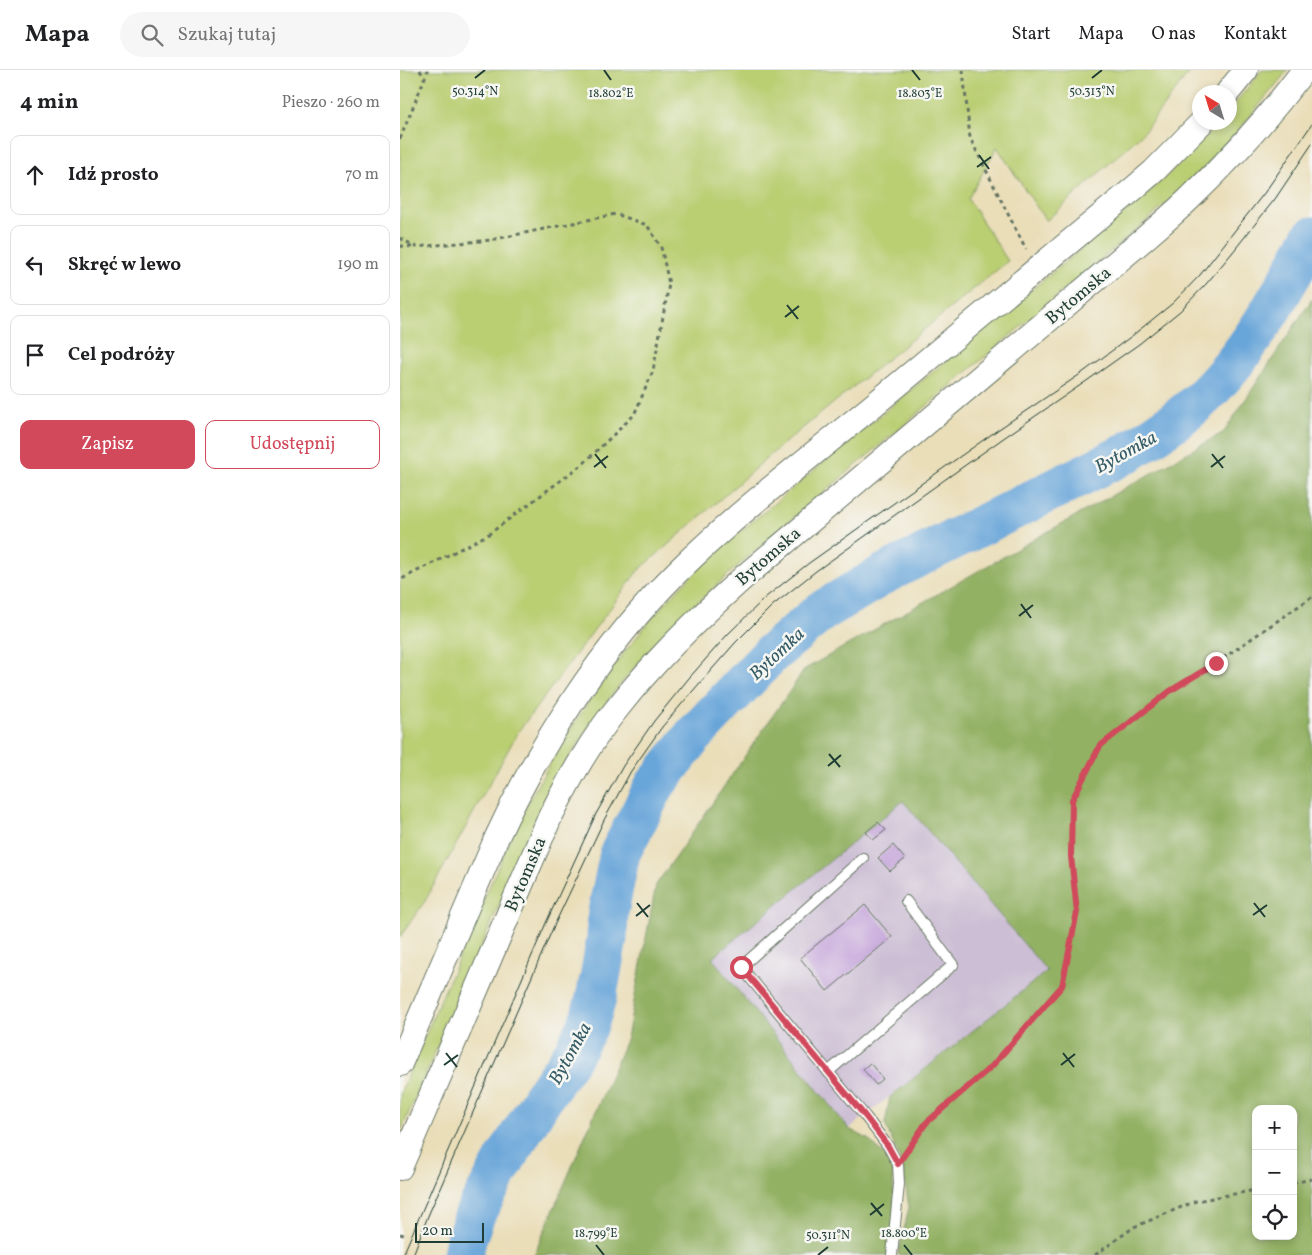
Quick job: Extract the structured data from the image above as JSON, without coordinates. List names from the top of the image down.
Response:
{
  "streets": {
    "street": ["Bytomska"]
  },
  "water": ["Bytomka"],
  "scale_bar": "20 m",
  "north": "top left",
  "page": {
    "header": "Mapa",
    "search": "Szukaj tutaj",
    "nav": [
      "Start",
      "Mapa",
      "O nas",
      "Kontakt"
    ],
    "heading": ["4 min", "Pieszo · 260 m"],
    "list": [
      ["Idź prosto", "70 m"],
      ["Skręć w lewo", "190 m"],
      "Cel podróży"
    ],
    "buttons": ["Zapisz", "Udostępnij"],
    "map_buttons": ["+", "−"],
    "scale": "20 m"
  },
  "coordinates": [
    "50.313°N",
    "50.314°N",
    "18.803°E",
    "18.802°E",
    "18.799°E",
    "18.800°E",
    "50.311°N"
  ]
}
